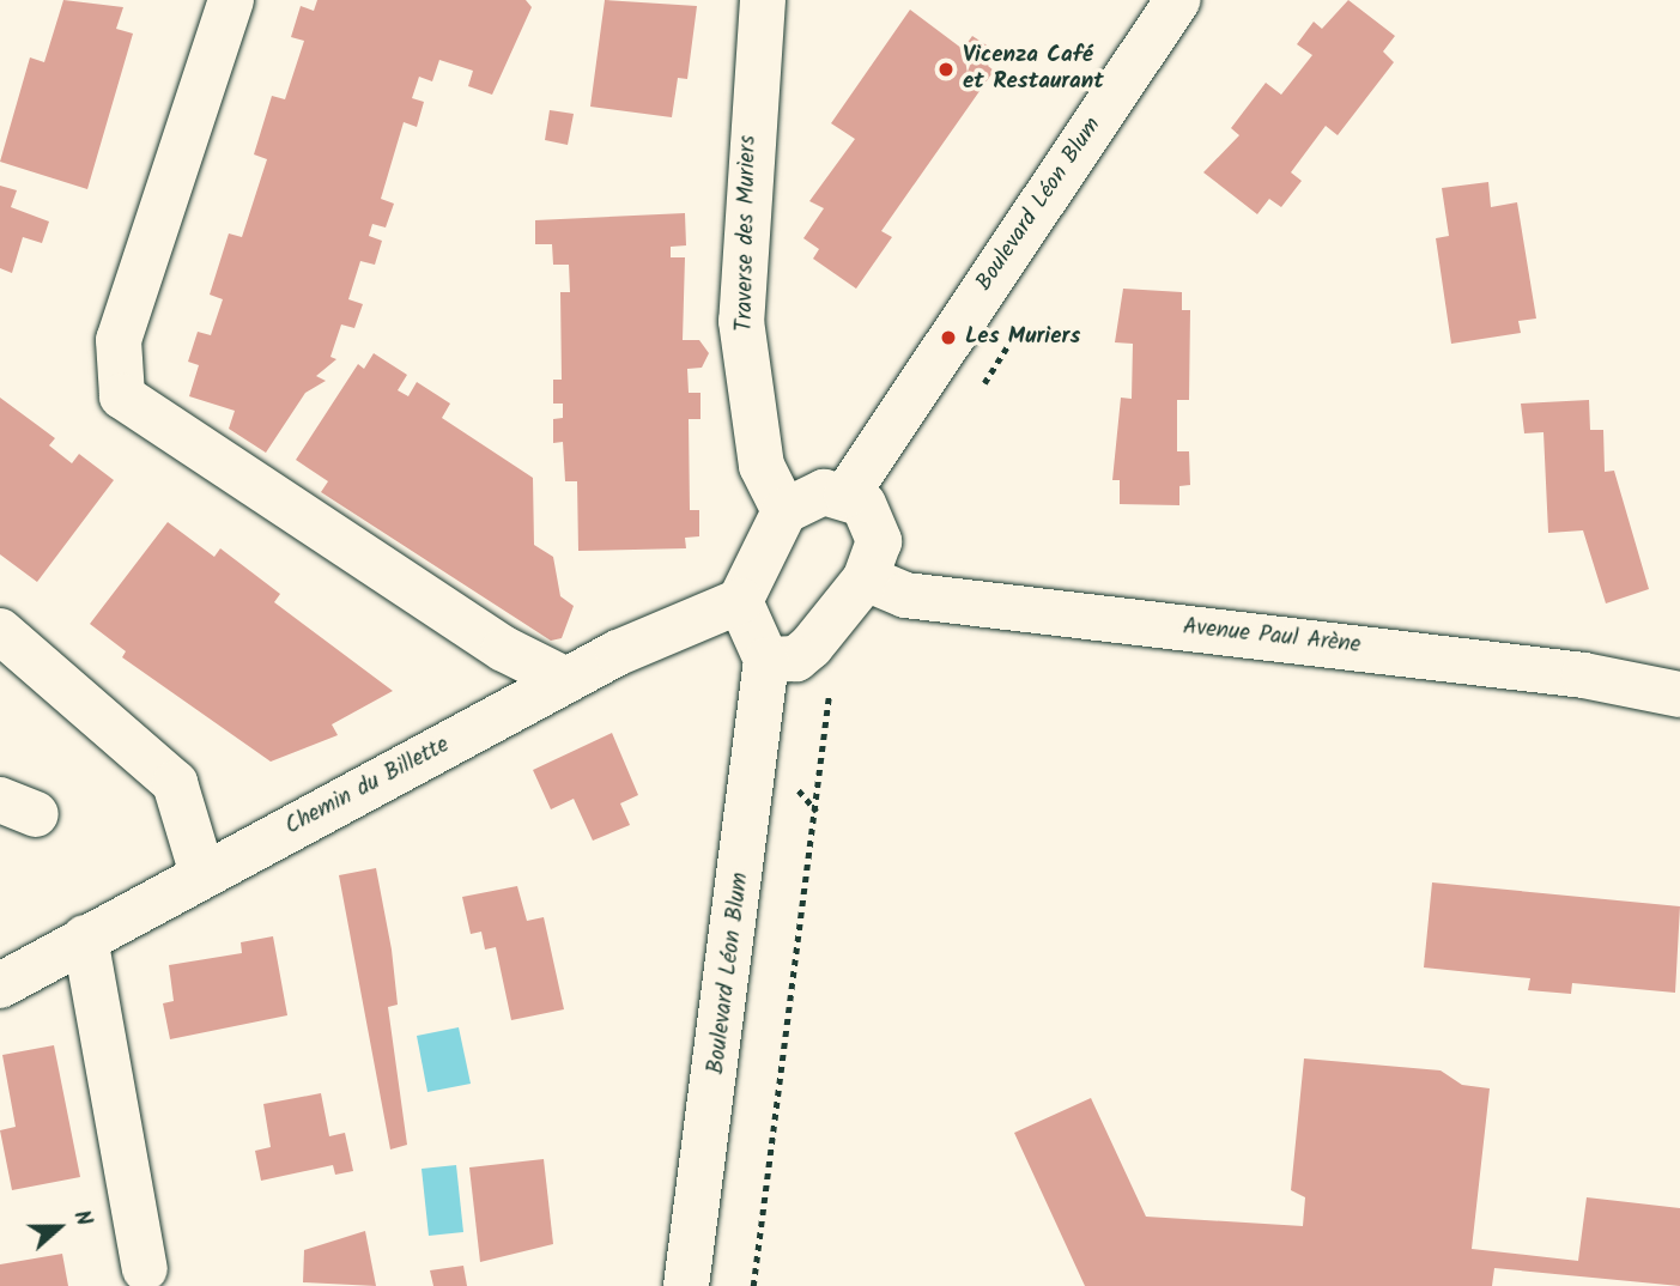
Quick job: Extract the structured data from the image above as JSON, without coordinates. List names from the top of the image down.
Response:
{
  "streets": {
    "street": [
      "Boulevard Léon Blum",
      "Traverse des Muriers",
      "Avenue Paul Arène",
      "Chemin du Billette"
    ]
  },
  "places": ["Vicenza Café et Restaurant", "Les Muriers"],
  "north": "right"
}
